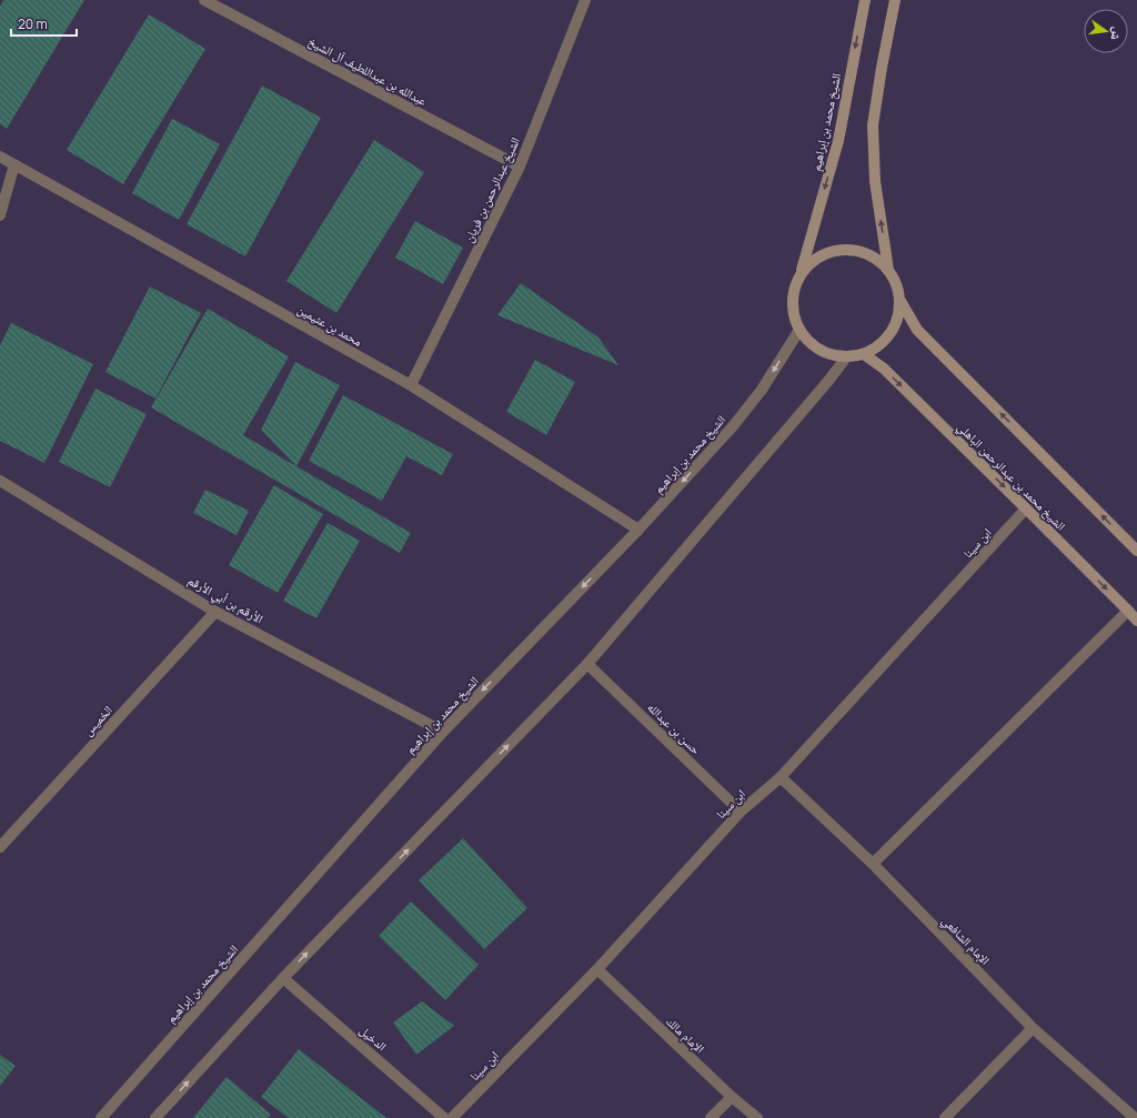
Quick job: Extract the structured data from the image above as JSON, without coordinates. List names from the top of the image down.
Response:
{
  "streets": {
    "main road": ["الشيخ محمد بن إبراهيم", "الشيخ محمد بن عبدالرحمن الباهلي"],
    "street": [
      "عبدالله بن عبداللطيف آل الشيخ",
      "الشيخ عبدالرحمن بن فريان",
      "محمد بن عثيمين",
      "ابن سينا",
      "الأرقم بن أبي الأرقم",
      "الخميس",
      "حسن بن عبدالله",
      "الإمام الشافعي",
      "الإمام مالك",
      "الدخيل"
    ]
  },
  "crossings": [
    ["عبدالله بن عبداللطيف آل الشيخ", "الشيخ عبدالرحمن بن فريان"],
    ["الشيخ محمد بن إبراهيم", "محمد بن عثيمين"],
    ["الشيخ محمد بن إبراهيم", "الشيخ محمد بن عبدالرحمن الباهلي"],
    ["الشيخ محمد بن إبراهيم", "الأرقم بن أبي الأرقم"],
    ["الشيخ عبدالرحمن بن فريان", "محمد بن عثيمين"],
    ["الشيخ محمد بن عبدالرحمن الباهلي", "ابن سينا"],
    ["ابن سينا", "حسن بن عبدالله"],
    ["ابن سينا", "الإمام الشافعي"],
    ["ابن سينا", "الإمام مالك"],
    ["الأرقم بن أبي الأرقم", "الخميس"]
  ],
  "one_way": ["الشيخ محمد بن إبراهيم"],
  "scale_bar": "20 m",
  "north": "right"
}
